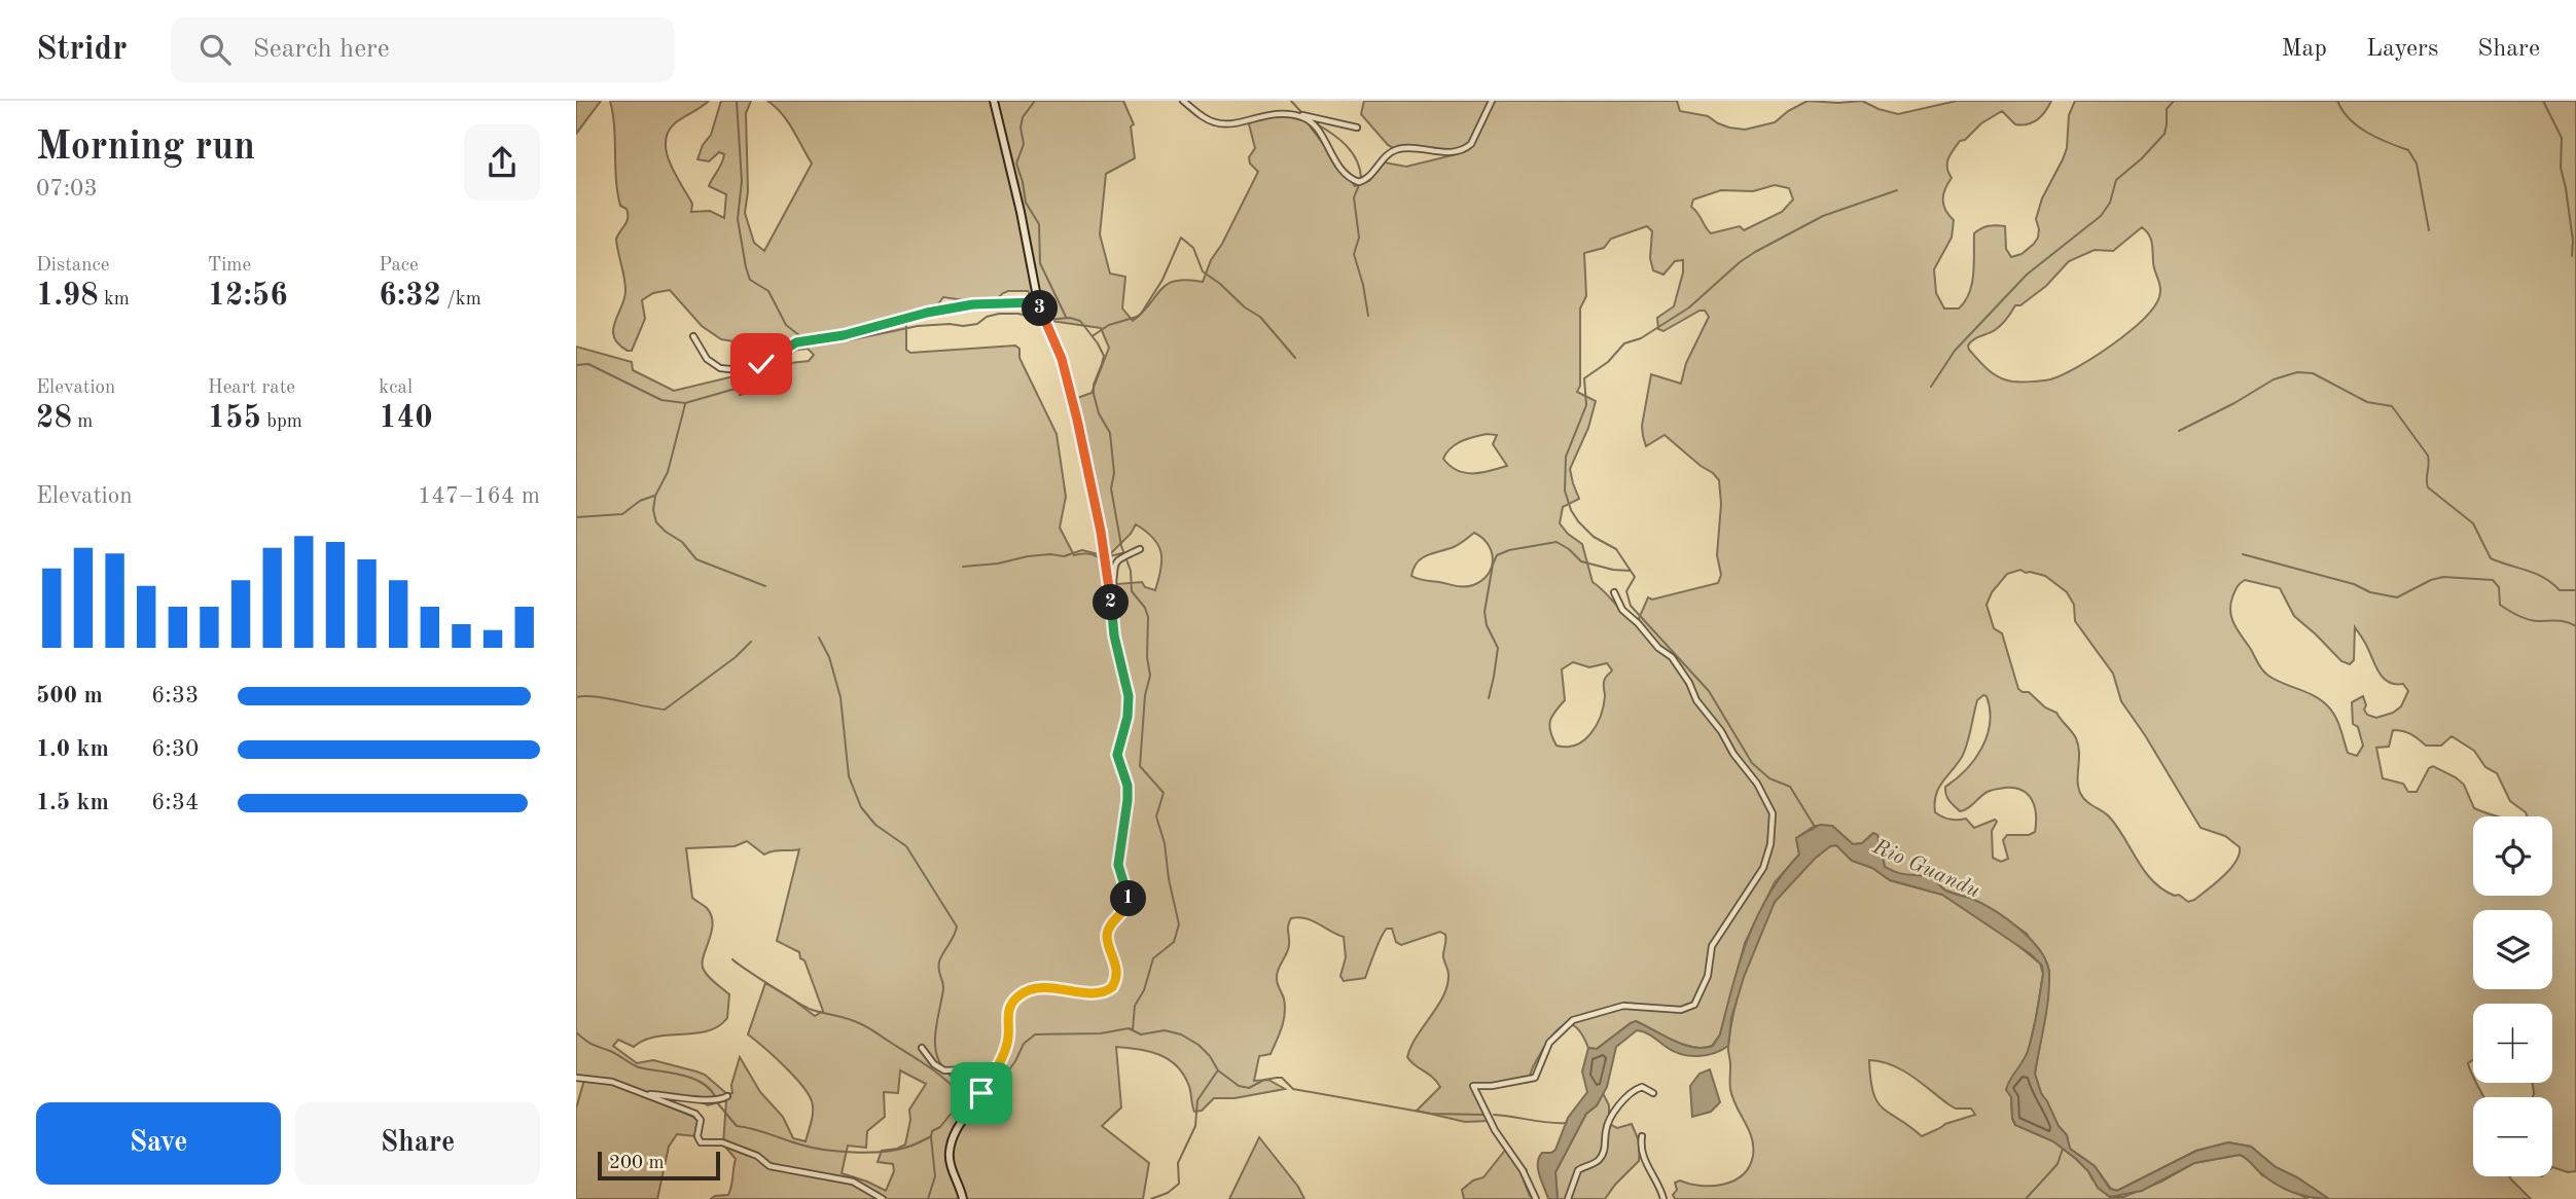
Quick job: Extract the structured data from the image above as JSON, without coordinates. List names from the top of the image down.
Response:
{
  "water": ["Rio Guandu"],
  "scale_bar": "200 m",
  "page": {
    "header": "Stridr",
    "search": "Search here",
    "nav": ["Map", "Layers", "Share"],
    "heading": ["Morning run", "07:03"],
    "stats": [
      ["Distance", "1.98 km"],
      ["Time", "12:56"],
      ["Pace", "6:32 /km"],
      ["Elevation", "28 m"],
      ["Heart rate", "155 bpm"],
      ["kcal", "140"]
    ],
    "pins": ["3", "2", "1"],
    "chart": ["Elevation", "147–164 m"],
    "list": [
      {
        "name": "500 m",
        "note": "6:33"
      },
      {
        "name": "1.0 km",
        "note": "6:30"
      },
      {
        "name": "1.5 km",
        "note": "6:34"
      }
    ],
    "map_buttons": ["+", "−"],
    "buttons": ["Save", "Share"],
    "scale": "200 m"
  }
}
